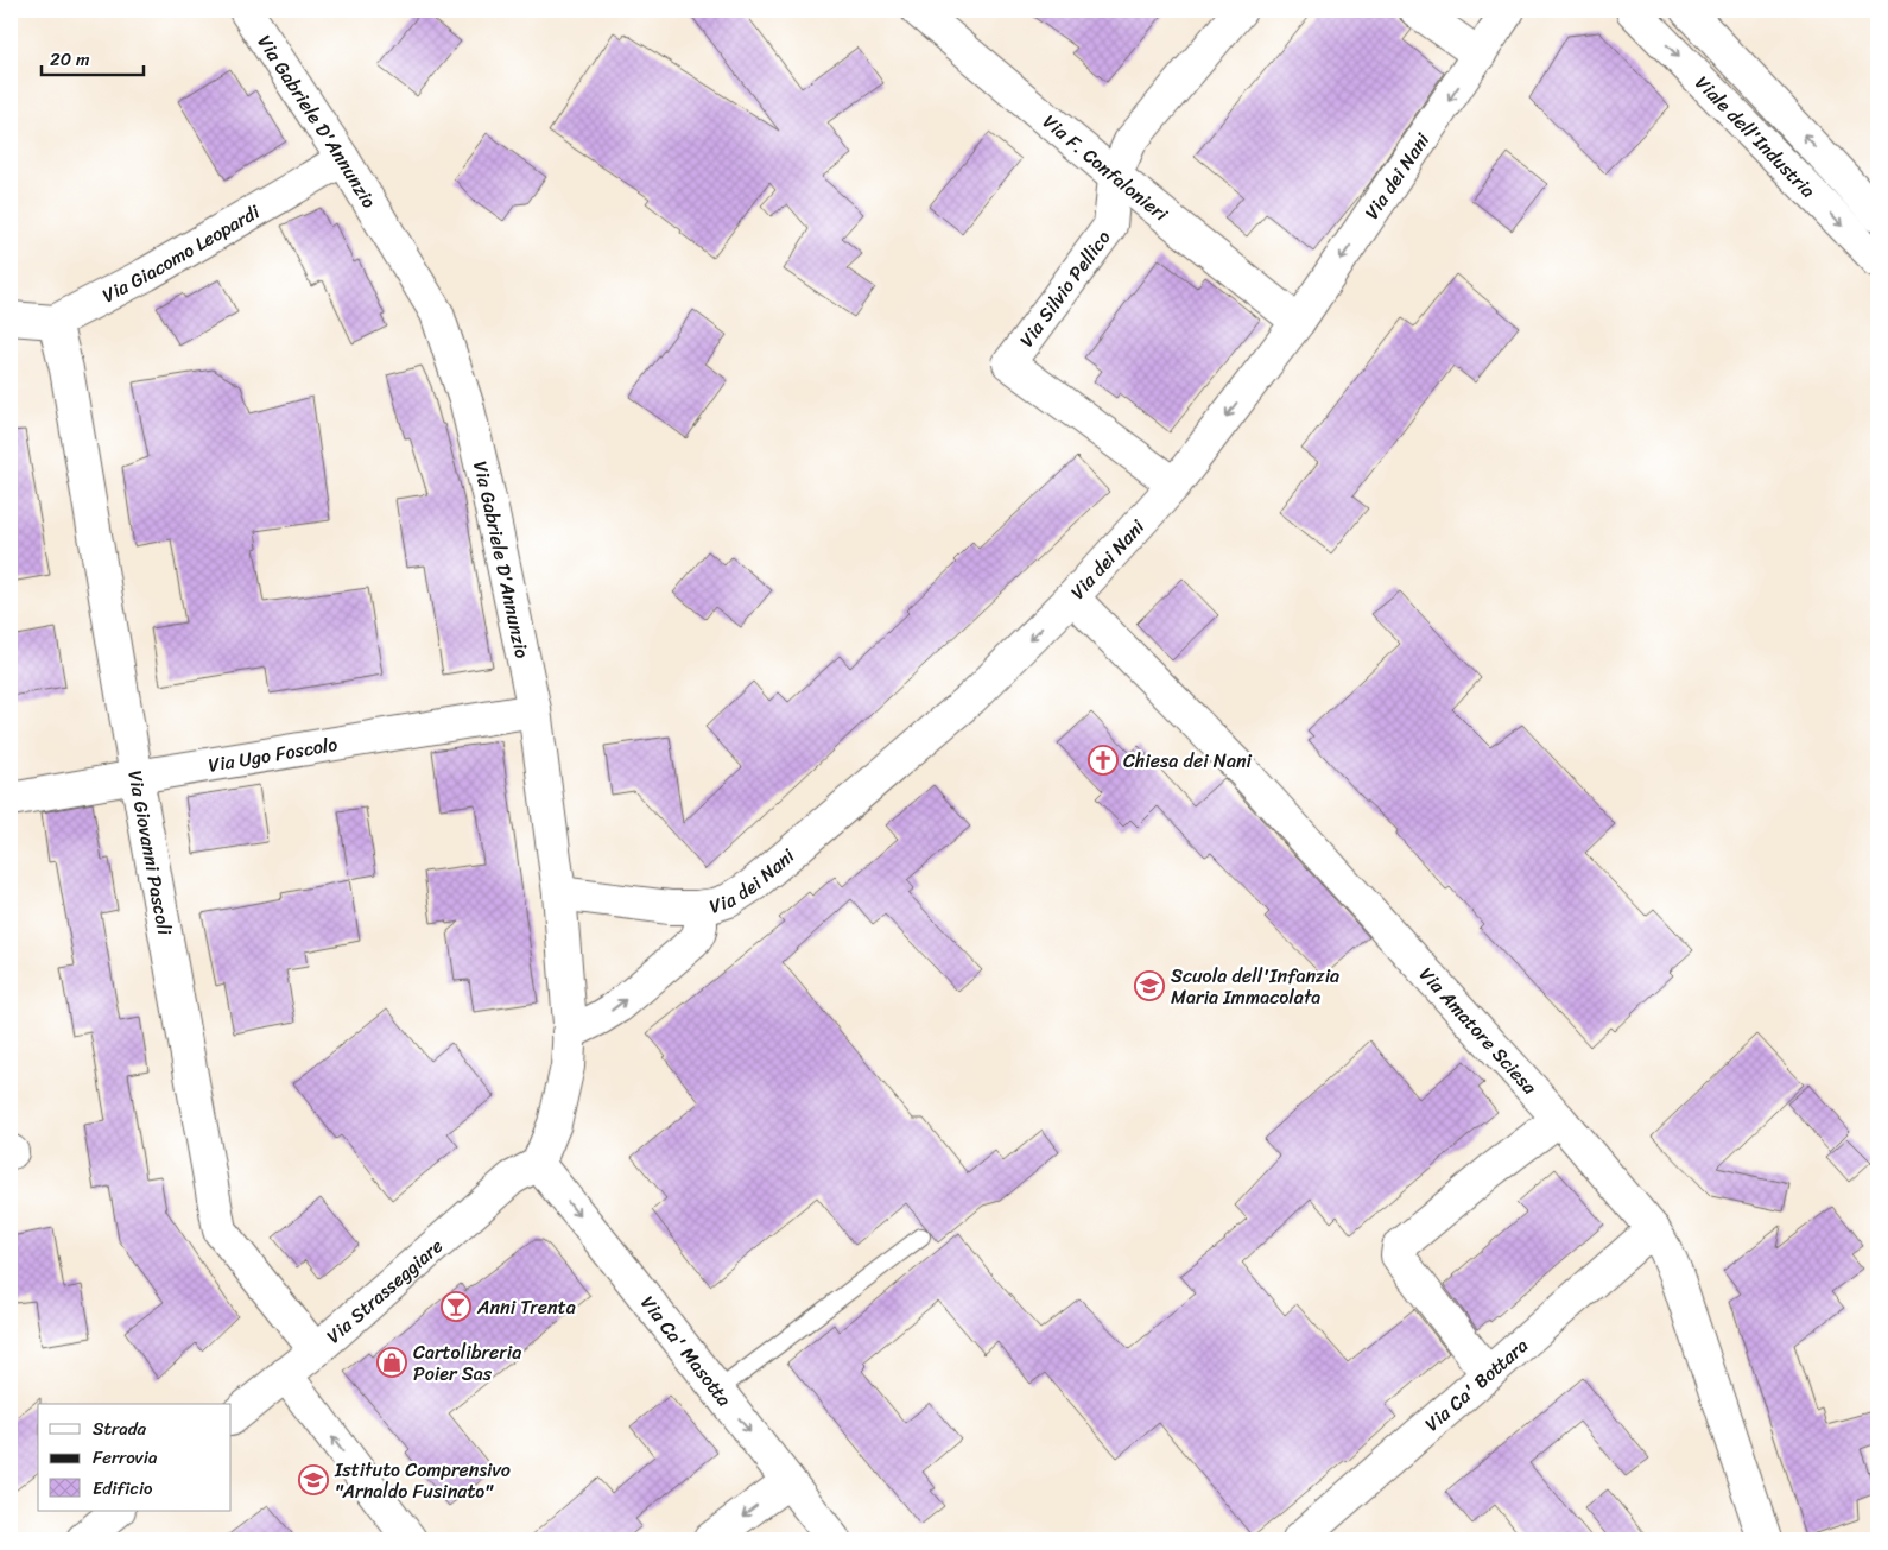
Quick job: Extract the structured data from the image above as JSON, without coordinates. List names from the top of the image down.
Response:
{
  "streets": {
    "street": [
      "Via Gabriele D'Annunzio",
      "Viale dell'Industria",
      "Via F. Confalonieri",
      "Via dei Nani",
      "Via Giacomo Leopardi",
      "Via Silvio Pellico",
      "Via Ugo Foscolo",
      "Via Giovanni Pascoli",
      "Via Amatore Sciesa",
      "Via Strasseggiare",
      "Via Ca' Masotta",
      "Via Ca' Bottara"
    ]
  },
  "crossings": [
    ["Via Gabriele D'Annunzio", "Via dei Nani"],
    ["Via Gabriele D'Annunzio", "Via Giacomo Leopardi"],
    ["Via Gabriele D'Annunzio", "Via Ugo Foscolo"],
    ["Via Gabriele D'Annunzio", "Via Strasseggiare"],
    ["Via Gabriele D'Annunzio", "Via Ca' Masotta"],
    ["Via F. Confalonieri", "Via dei Nani"],
    ["Via F. Confalonieri", "Via Silvio Pellico"],
    ["Via dei Nani", "Via Silvio Pellico"],
    ["Via dei Nani", "Via Amatore Sciesa"],
    ["Via Giacomo Leopardi", "Via Giovanni Pascoli"],
    ["Via Ugo Foscolo", "Via Giovanni Pascoli"],
    ["Via Giovanni Pascoli", "Via Strasseggiare"],
    ["Via Amatore Sciesa", "Via Ca' Bottara"],
    ["Via Strasseggiare", "Via Ca' Masotta"]
  ],
  "one_way": ["Via dei Nani", "Via Ca' Masotta"],
  "places": {
    "church": ["Chiesa dei Nani"],
    "school or university": ["Scuola dell'Infanzia Maria Immacolata", "Istituto Comprensivo \"Arnaldo Fusinato\""],
    "bar": ["Anni Trenta"],
    "shop": ["Cartolibreria Poier Sas"]
  },
  "legend": ["Strada", "Ferrovia", "Edificio"],
  "scale_bar": "20 m"
}
